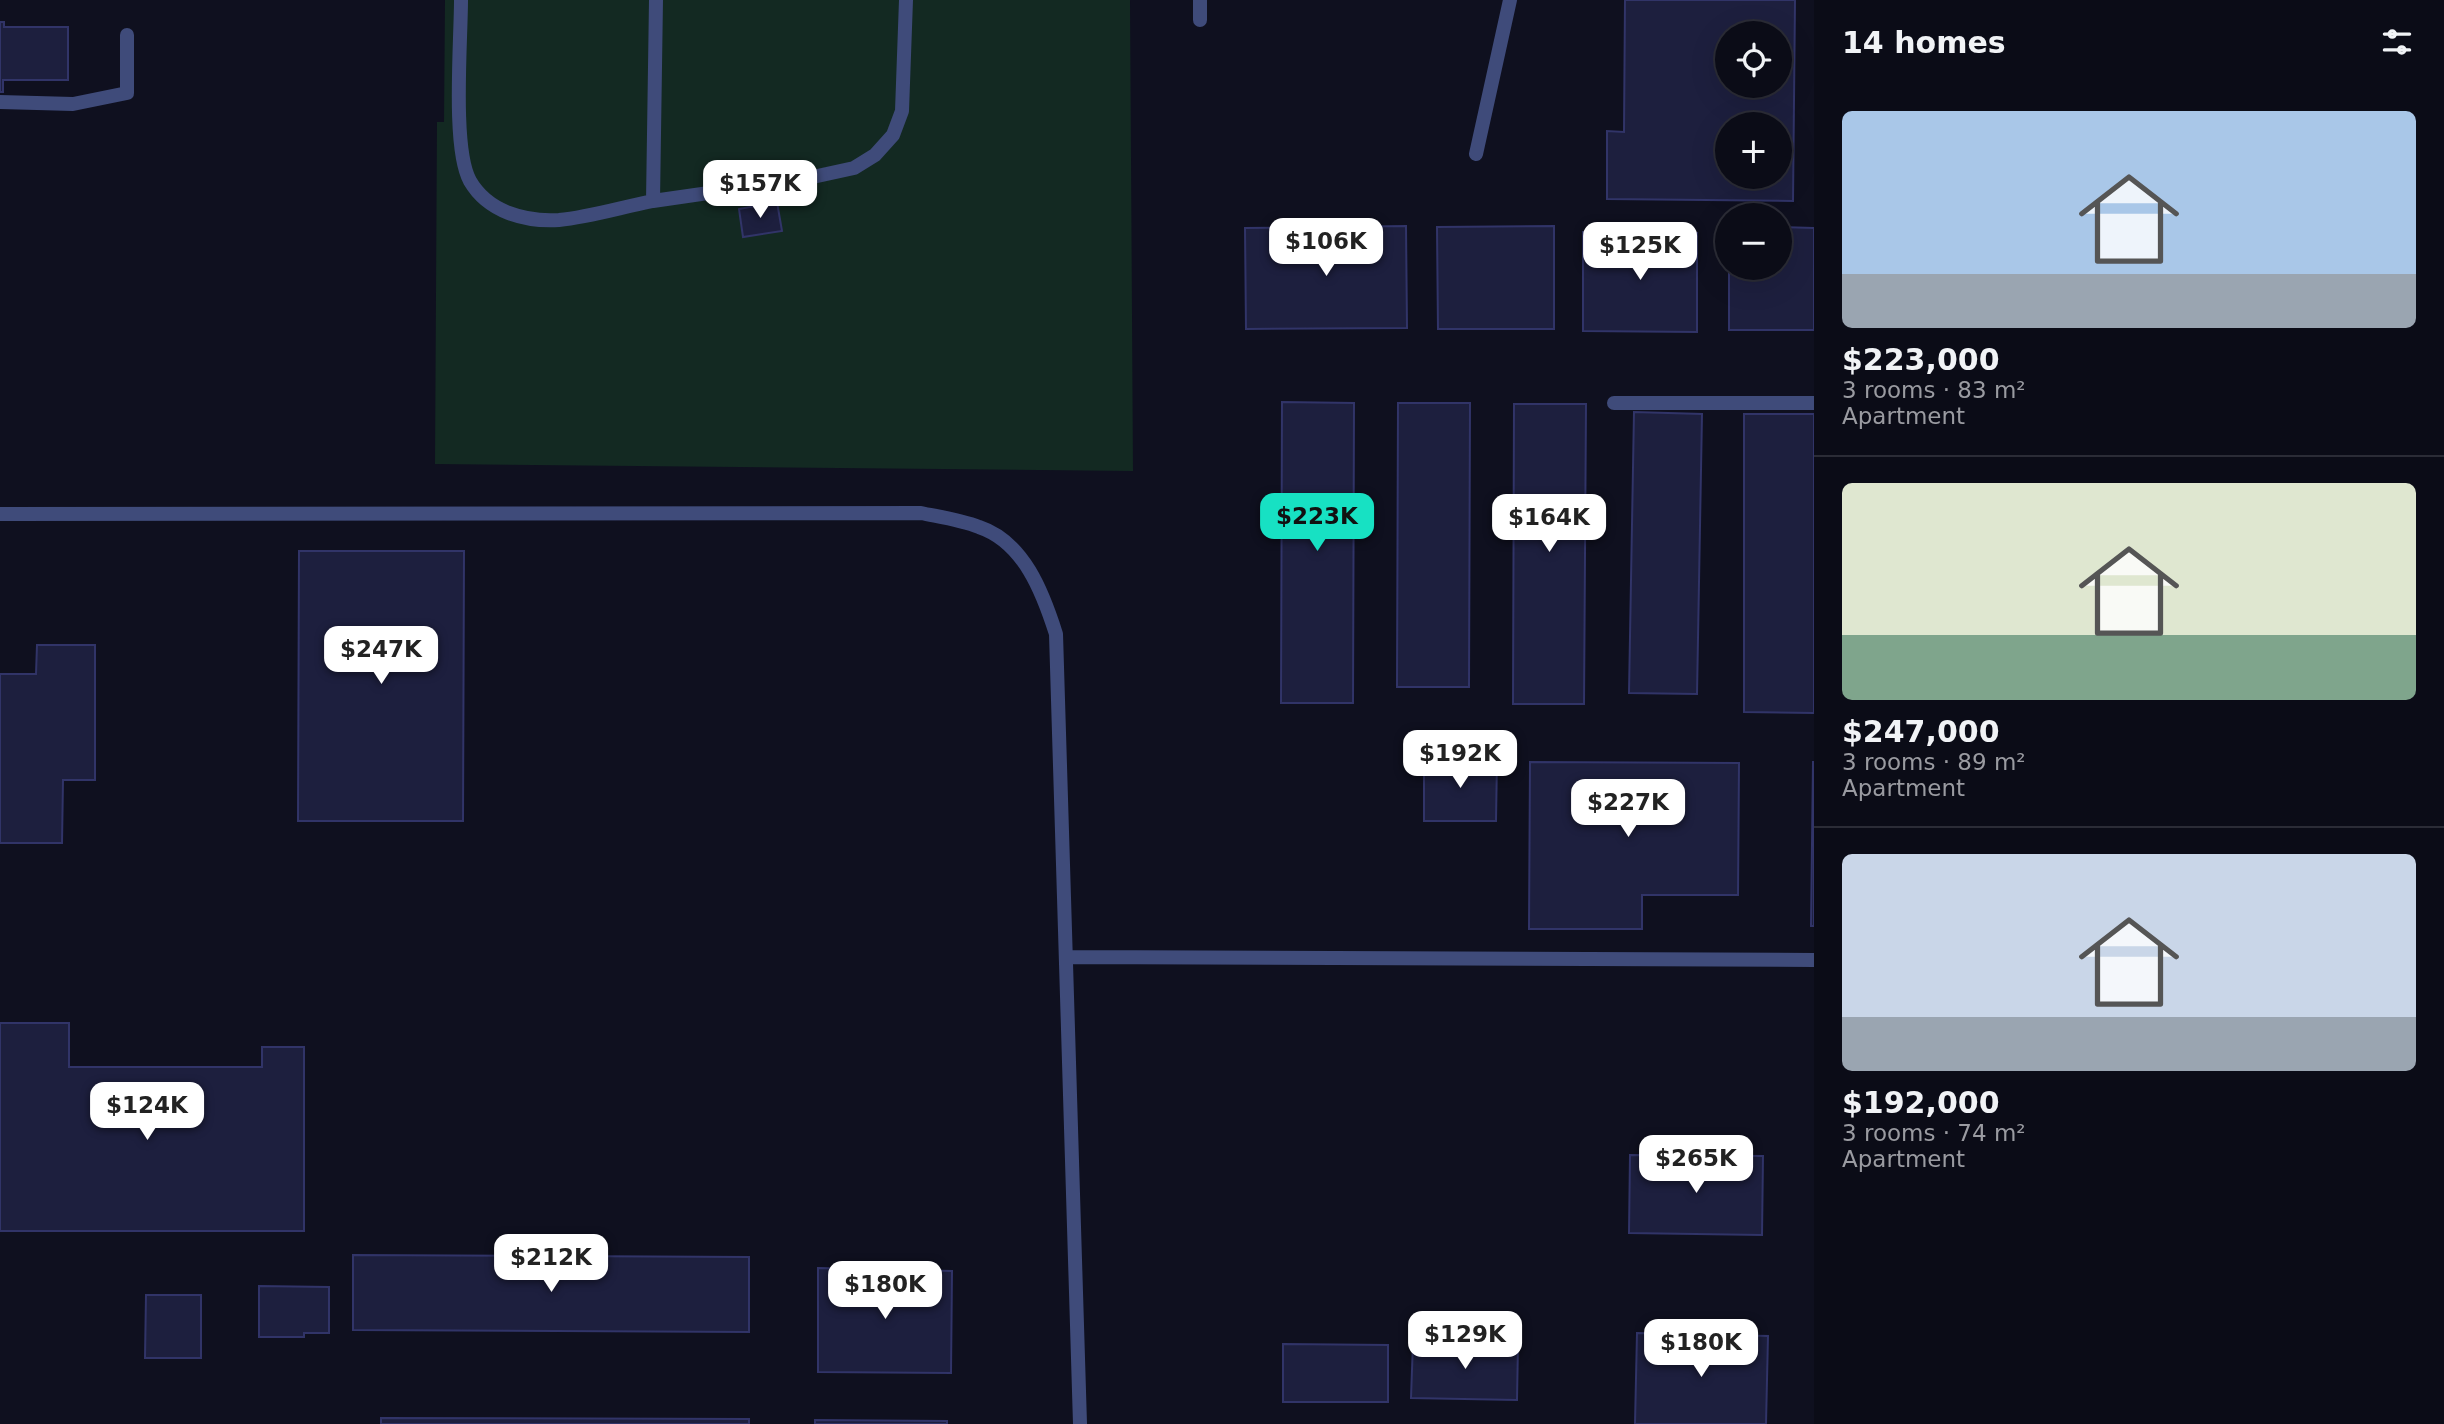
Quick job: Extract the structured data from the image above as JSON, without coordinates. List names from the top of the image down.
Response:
{
  "page": {
    "heading": "14 homes",
    "map_buttons": ["+", "−"],
    "list": [
      {
        "name": "$223,000",
        "note": "3 rooms · 83 m² · Apartment"
      },
      {
        "name": "$247,000",
        "note": "3 rooms · 89 m² · Apartment"
      },
      {
        "name": "$192,000",
        "note": "3 rooms · 74 m² · Apartment"
      }
    ],
    "price": [
      "$157K",
      "$106K",
      "$125K",
      "$223K",
      "$164K",
      "$247K",
      "$192K",
      "$227K",
      "$124K",
      "$265K",
      "$212K",
      "$180K",
      "$129K",
      "$180K"
    ]
  }
}
